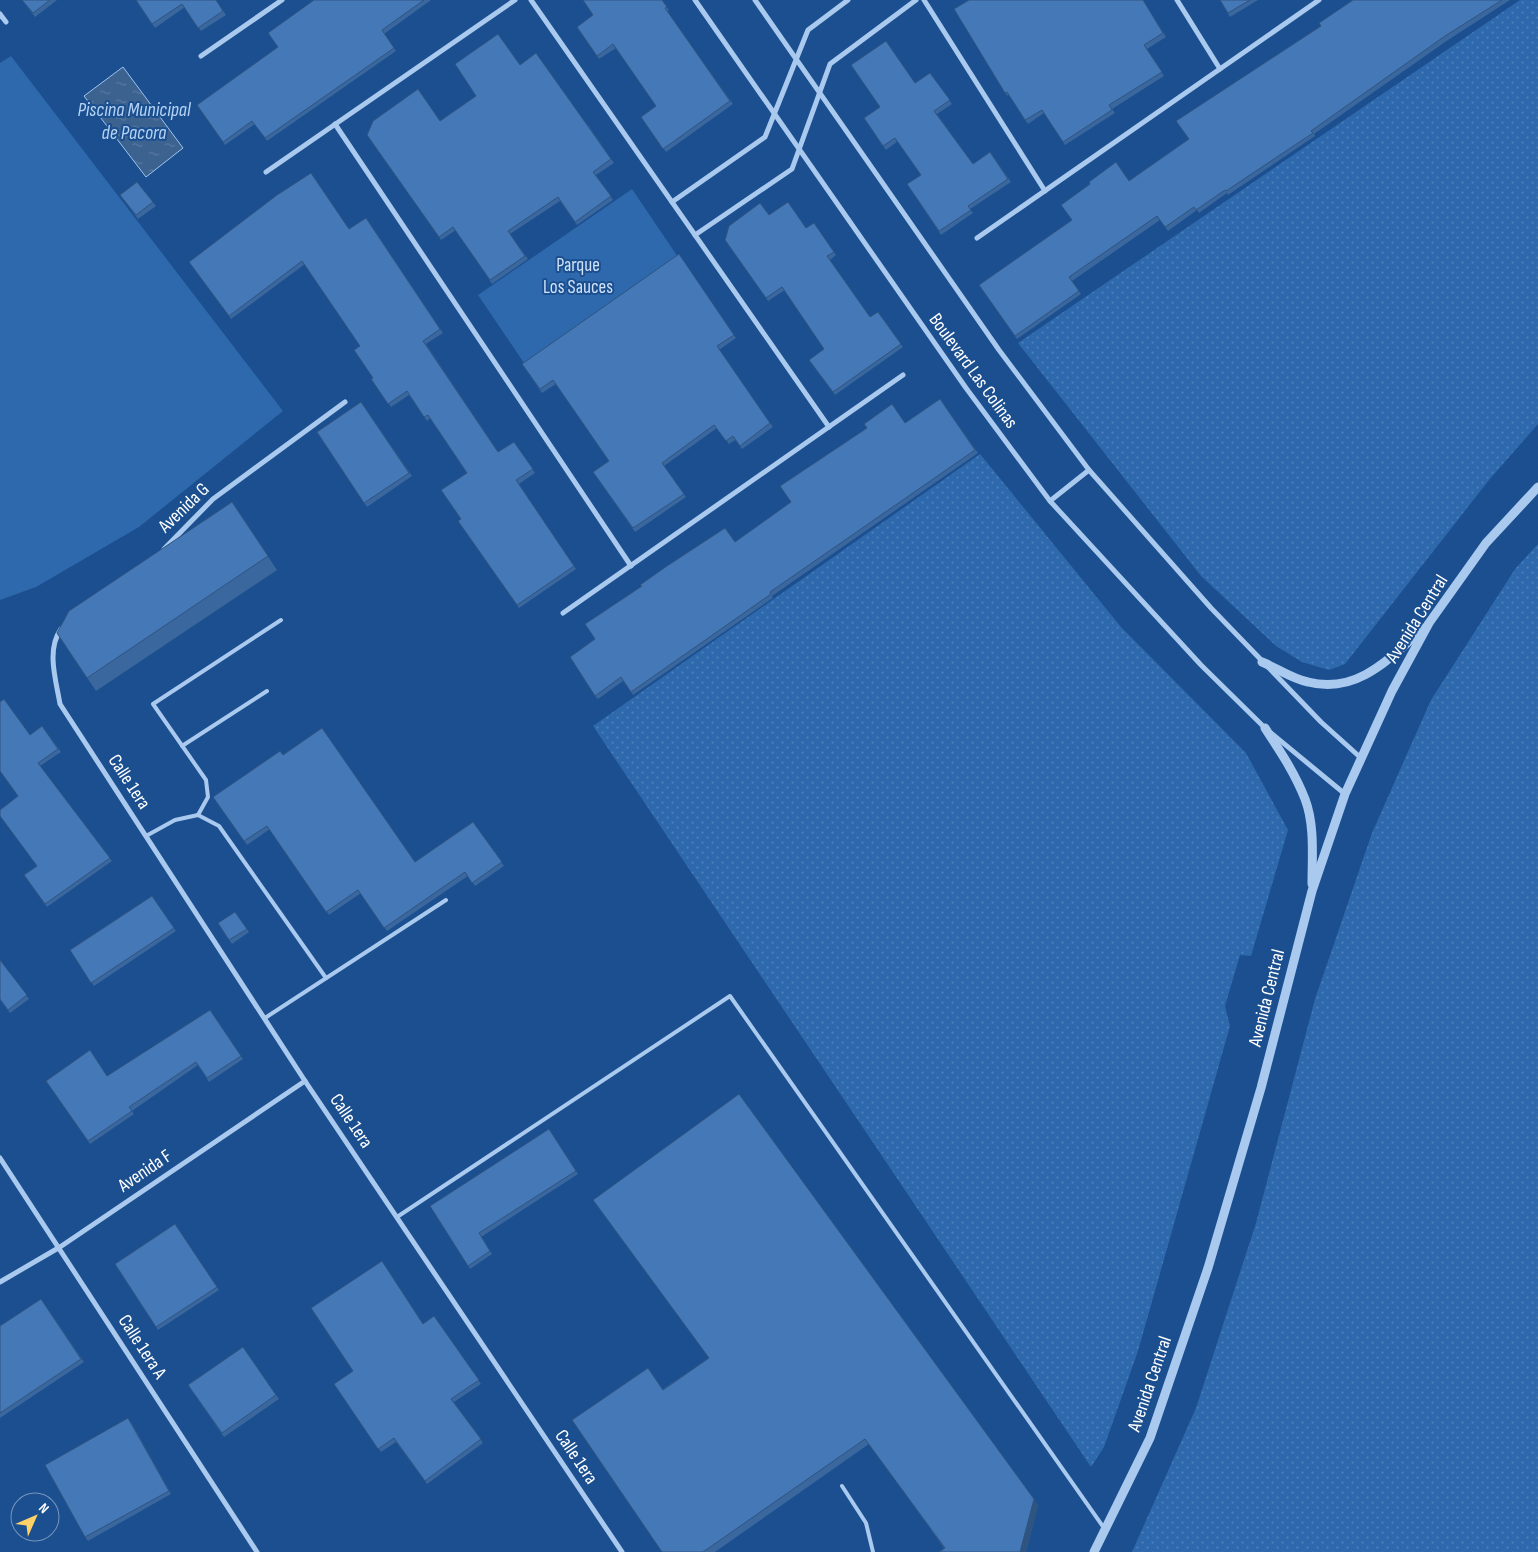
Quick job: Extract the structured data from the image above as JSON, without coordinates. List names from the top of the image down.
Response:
{
  "streets": {
    "street": [
      "Boulevard Las Colinas",
      "Avenida G",
      "Avenida Central",
      "Calle 1era",
      "Avenida F",
      "Calle 1era A"
    ]
  },
  "crossings": [
    ["Boulevard Las Colinas", "Avenida Central"],
    ["Calle 1era", "Avenida F"],
    ["Avenida F", "Calle 1era A"]
  ],
  "water": ["Piscina Municipal de Pacora"],
  "parks": ["Parque Los Sauces"],
  "north": "top right"
}
